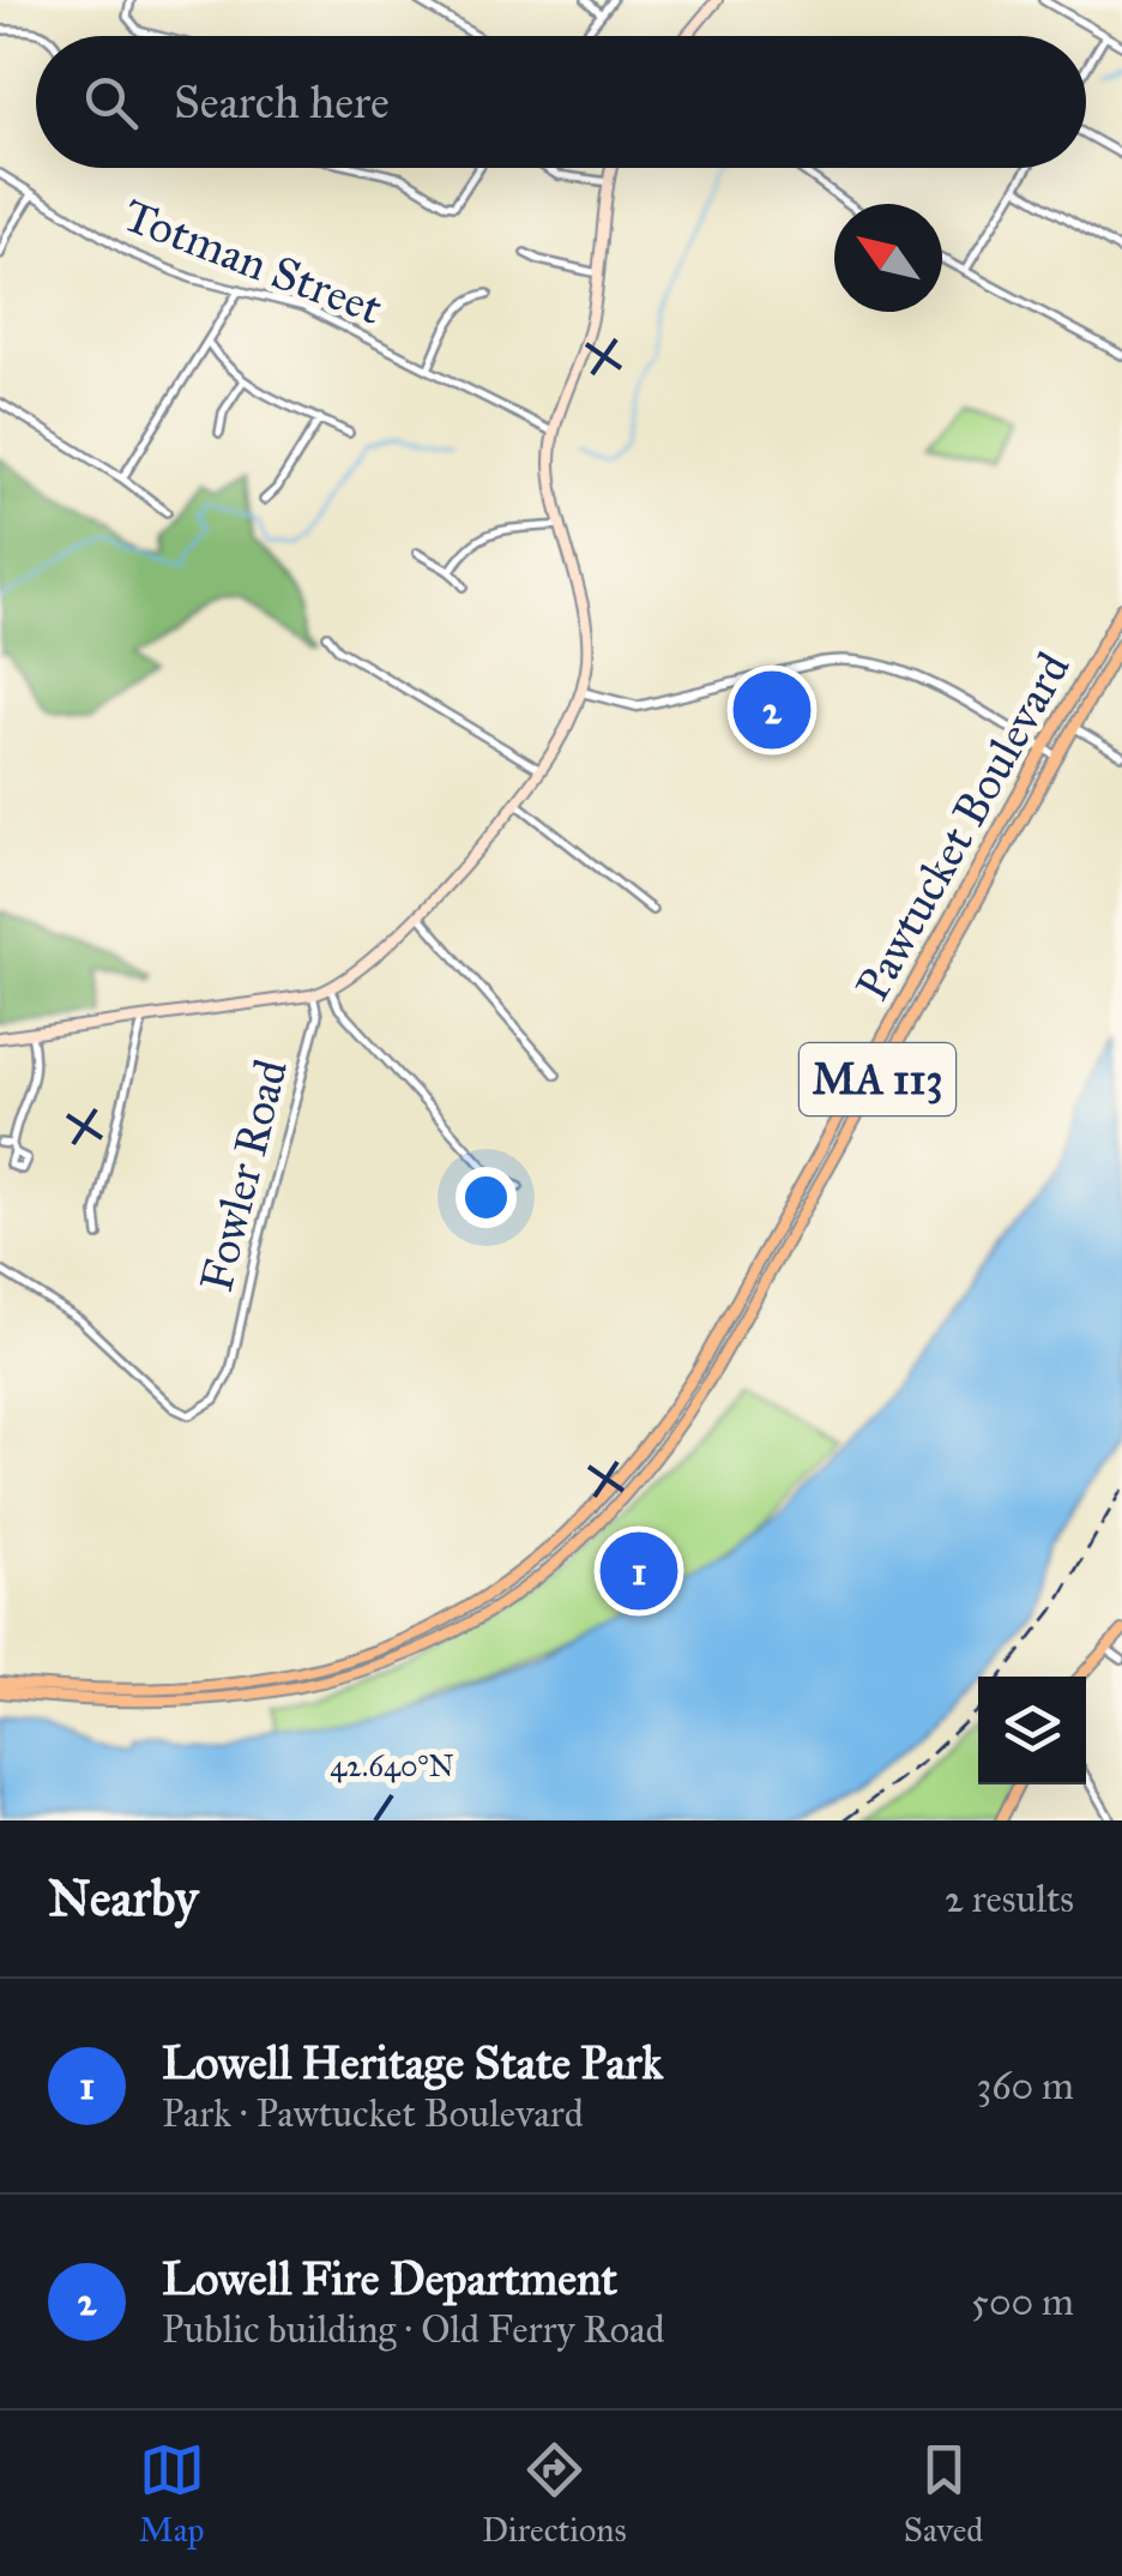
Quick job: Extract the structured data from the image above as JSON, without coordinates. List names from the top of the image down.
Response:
{
  "streets": {
    "main road": ["Pawtucket Boulevard", "MA 113"],
    "street": ["Totman Street", "Fowler Road"]
  },
  "north": "top left",
  "page": {
    "search": "Search here",
    "pins": ["2", "1"],
    "heading": ["Nearby", "2 results"],
    "list": [
      {
        "mark": "1",
        "name": "Lowell Heritage State Park",
        "note": "Park · Pawtucket Boulevard",
        "value": "360 m"
      },
      {
        "mark": "2",
        "name": "Lowell Fire Department",
        "note": "Public building · Old Ferry Road",
        "value": "500 m"
      }
    ],
    "nav": ["Map", "Directions", "Saved"]
  },
  "coordinates": ["42.640°N"]
}
